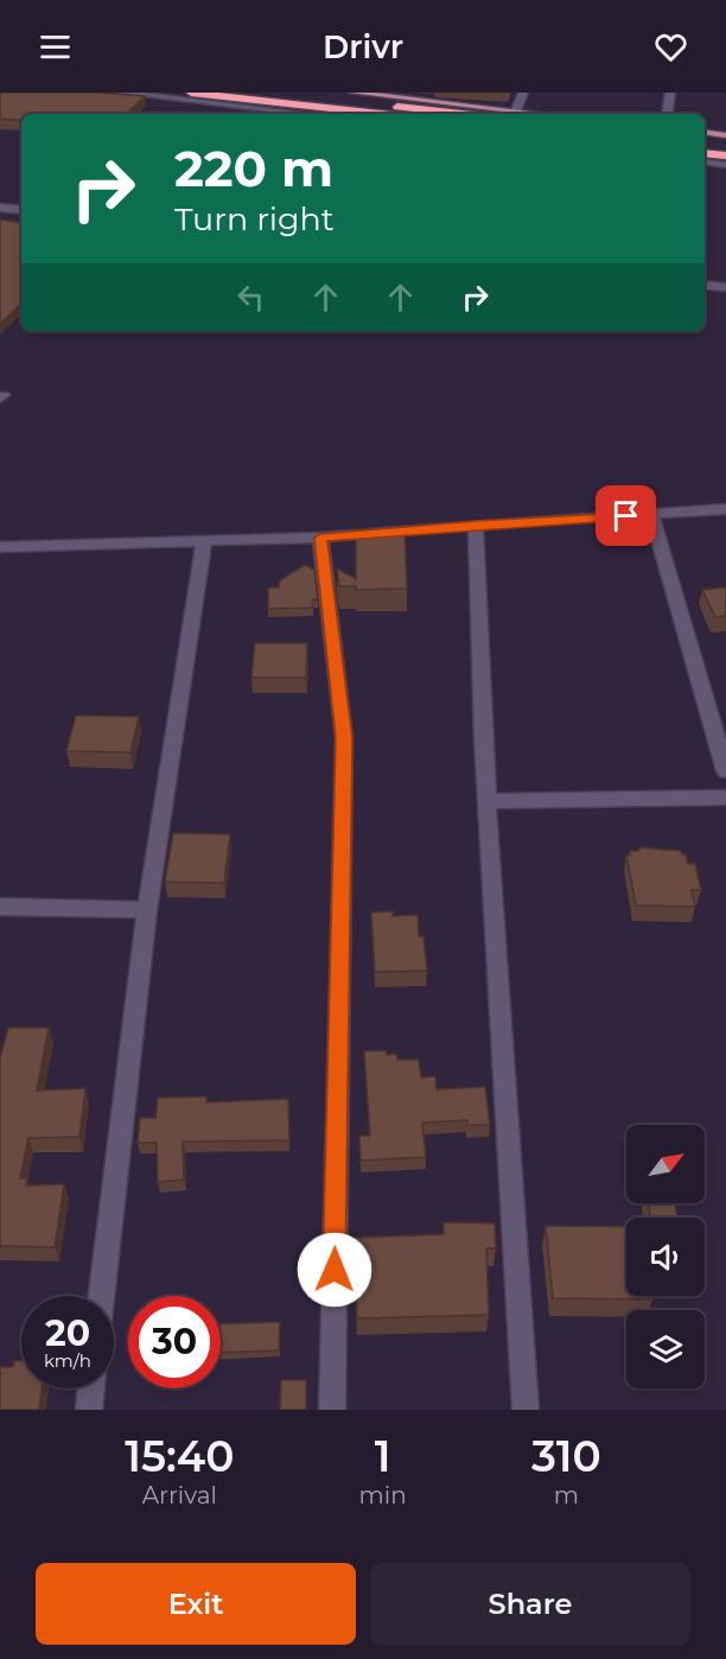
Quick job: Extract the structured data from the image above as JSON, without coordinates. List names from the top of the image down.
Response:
{
  "north": "top right",
  "page": {
    "header": "Drivr",
    "turn": ["220 m", "Turn right"],
    "speed": "20 km/h",
    "limit": "30",
    "eta": [
      "15:40",
      "Arrival",
      "1",
      "min",
      "310",
      "m"
    ],
    "buttons": ["Exit", "Share"]
  }
}
